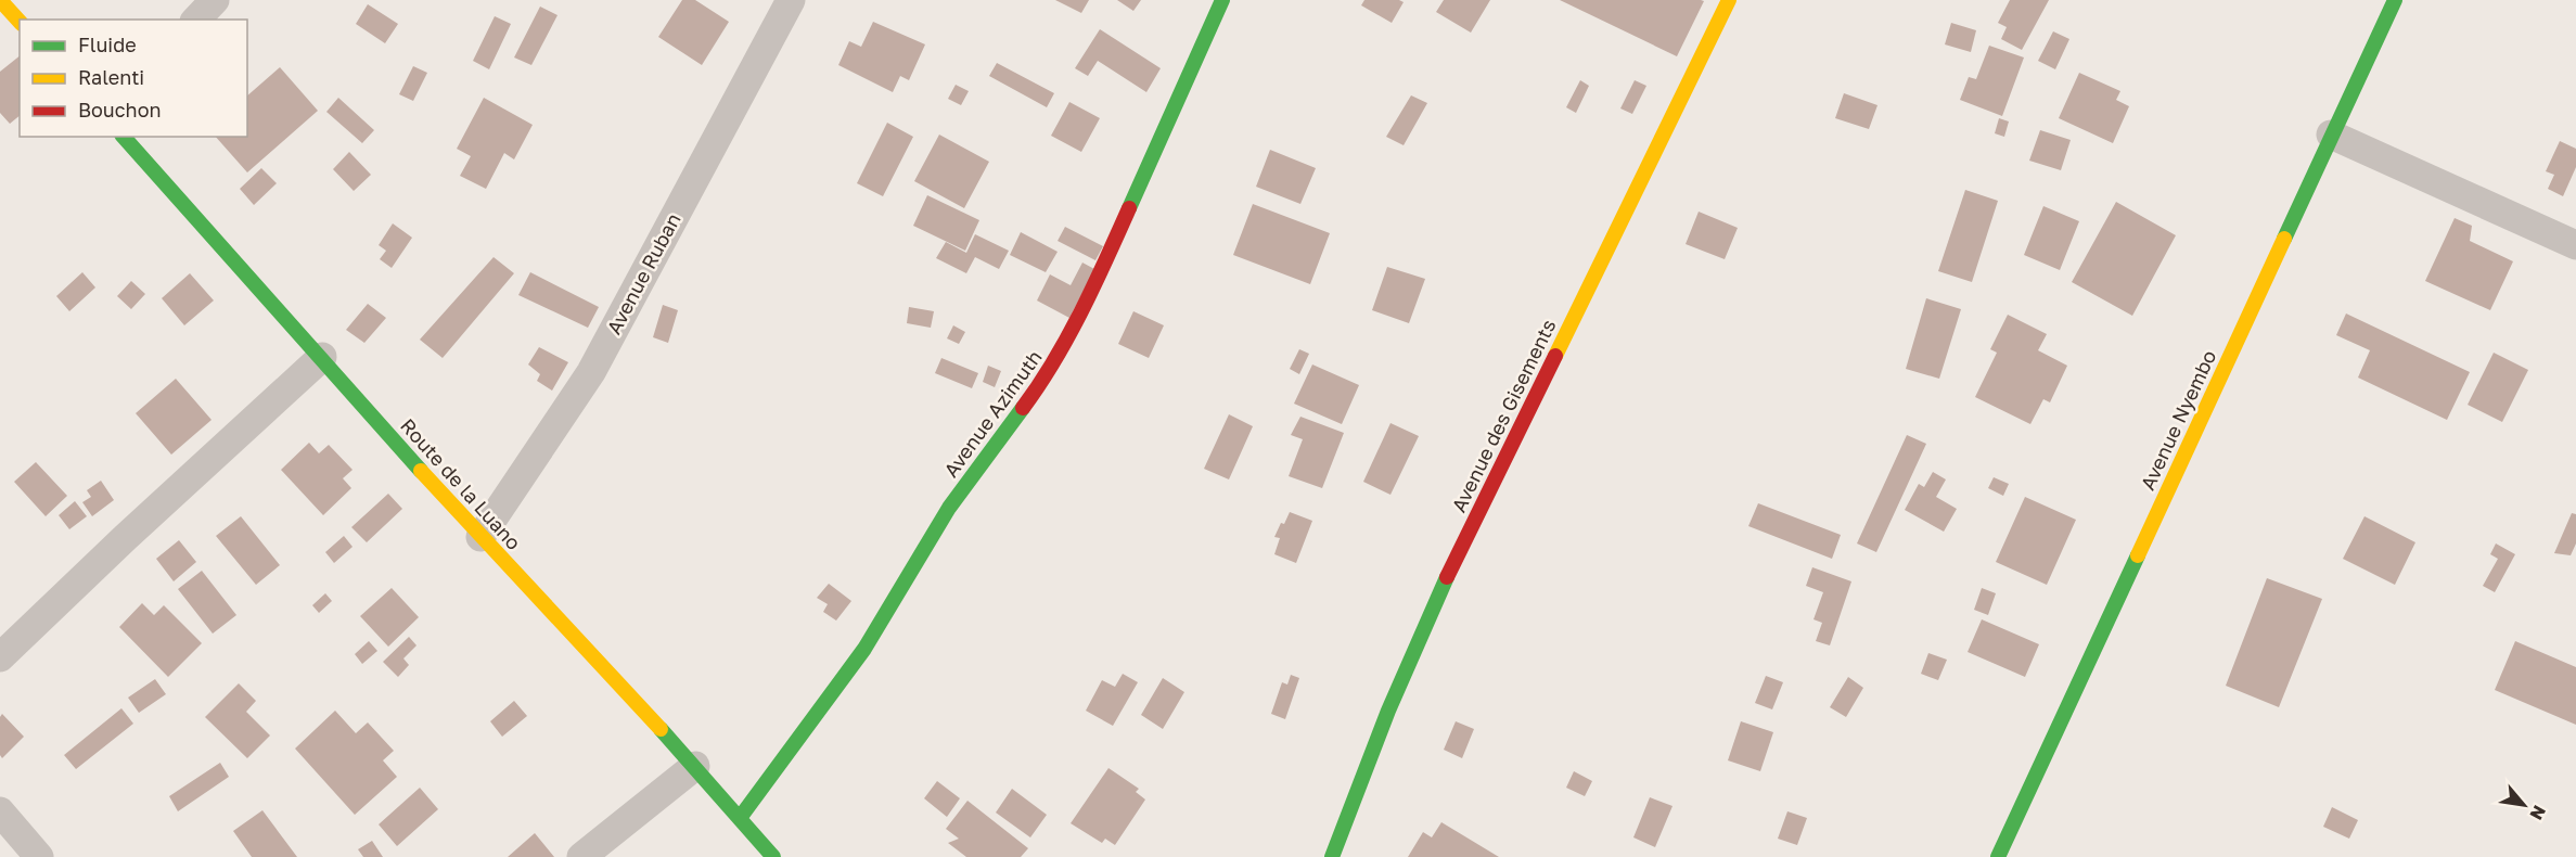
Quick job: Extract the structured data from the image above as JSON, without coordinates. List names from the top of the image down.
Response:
{
  "streets": {
    "street": [
      "Avenue Ruban",
      "Avenue Azimuth",
      "Avenue des Gisements",
      "Avenue Nyembo",
      "Route de la Luano"
    ]
  },
  "crossings": [
    ["Avenue Ruban", "Route de la Luano"],
    ["Avenue Azimuth", "Route de la Luano"]
  ],
  "legend": ["Fluide", "Ralenti", "Bouchon"],
  "north": "bottom right"
}
